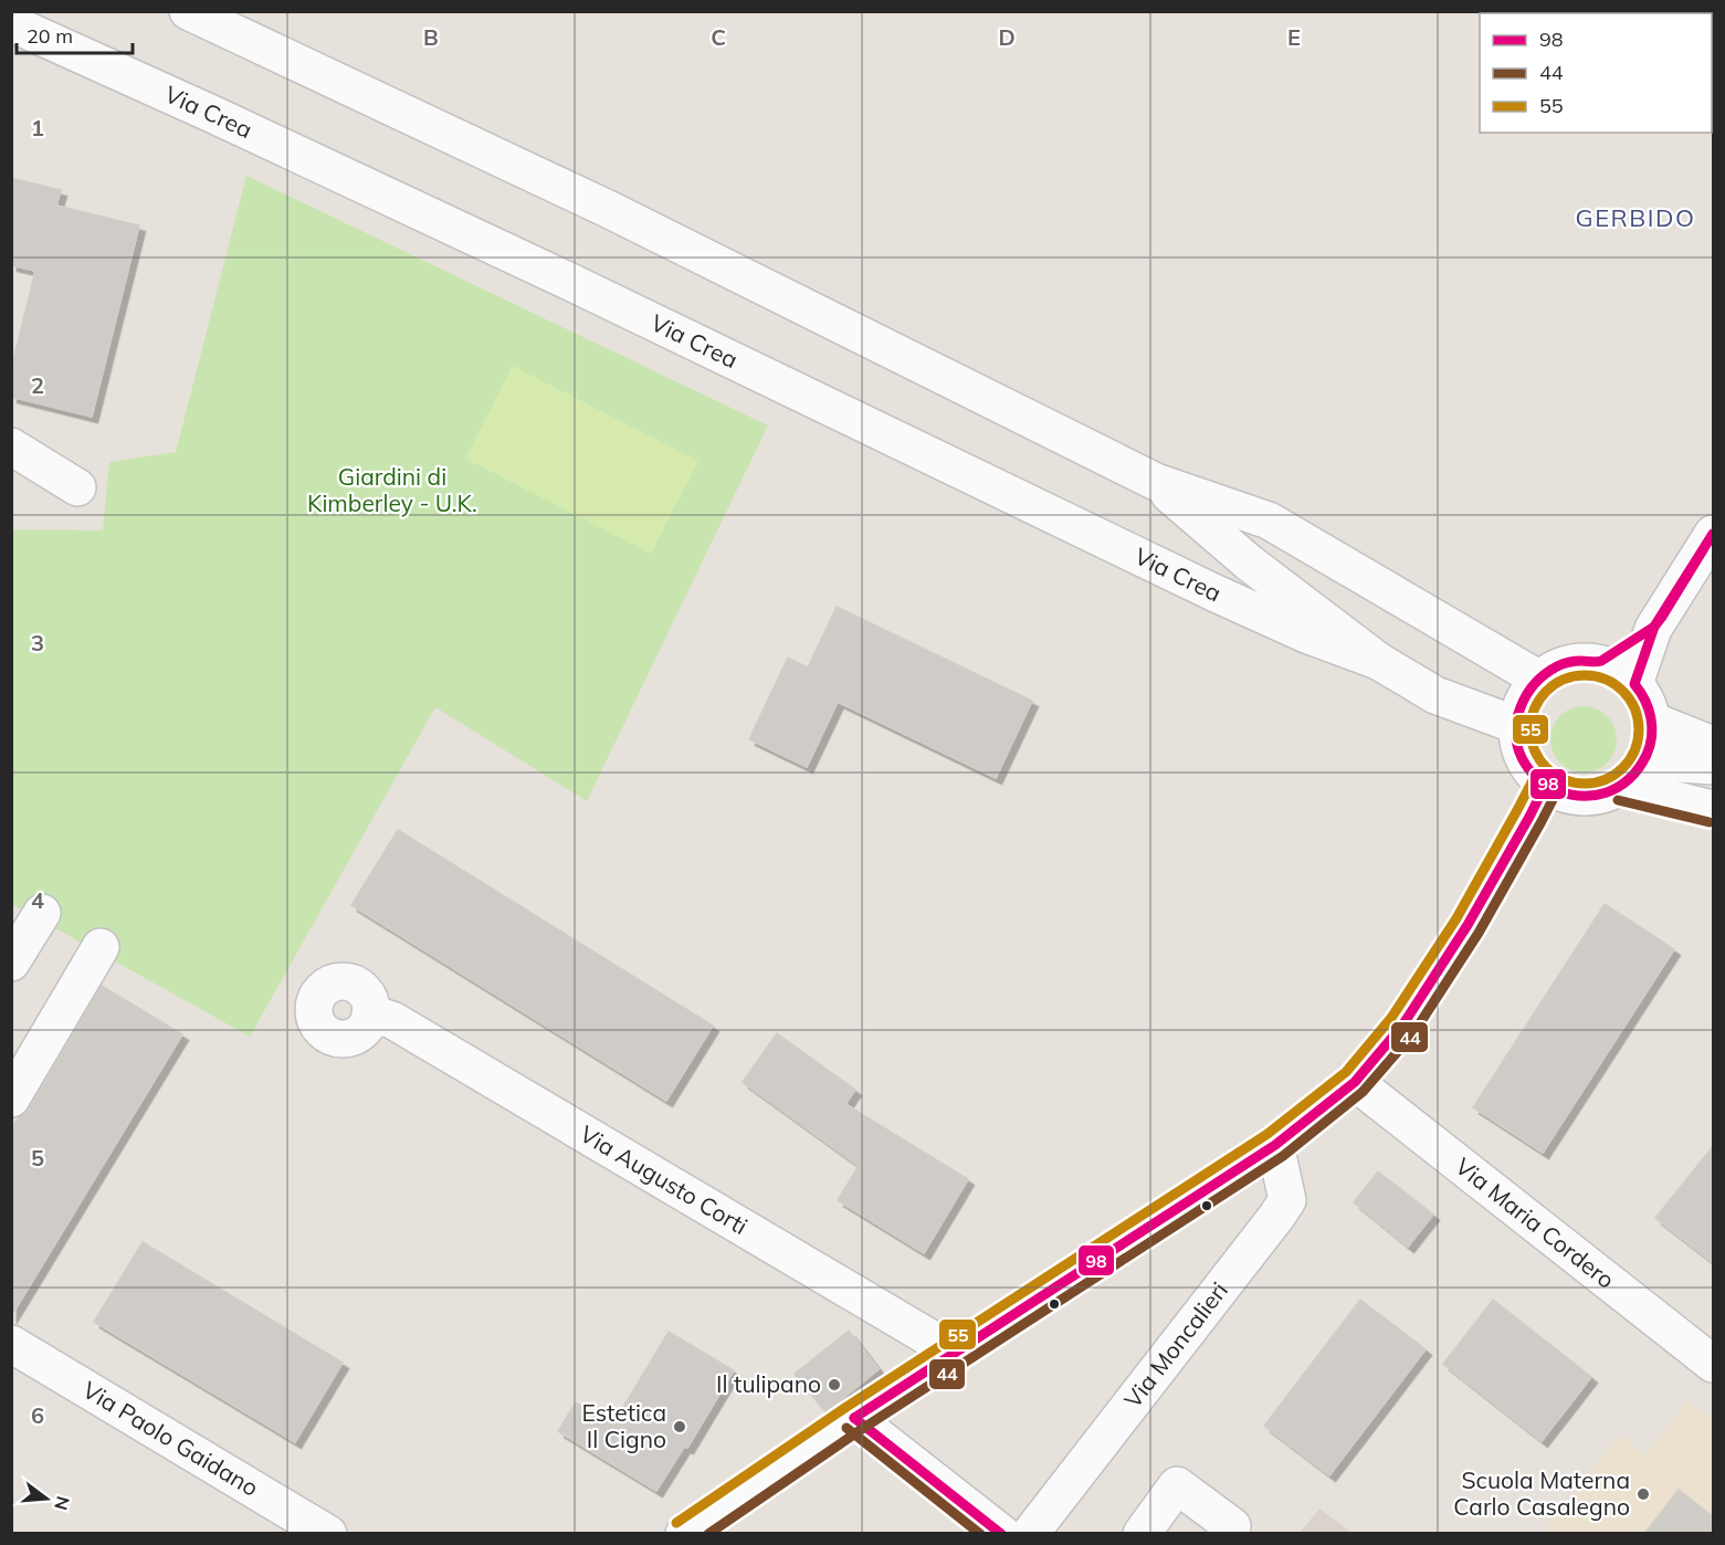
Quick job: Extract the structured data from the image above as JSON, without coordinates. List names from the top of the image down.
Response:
{
  "streets": {
    "street": [
      "Via Crea",
      "Via Augusto Corti",
      "Via Maria Cordero",
      "Via Moncalieri",
      "Via Paolo Gaidano"
    ]
  },
  "districts": ["GERBIDO"],
  "parks": ["Giardini di Kimberley - U.K."],
  "places": ["Il tulipano", "Estetica Il Cigno", "Scuola Materna Carlo Casalegno"],
  "lines": ["transit line 98", "transit line 55", "transit line 44"],
  "legend": ["98", "44", "55"],
  "scale_bar": "20 m",
  "north": "right",
  "grid": {
    "columns": [
      "B",
      "C",
      "D",
      "E"
    ],
    "rows": [
      "1",
      "2",
      "3",
      "4",
      "5",
      "6"
    ]
  }
}
